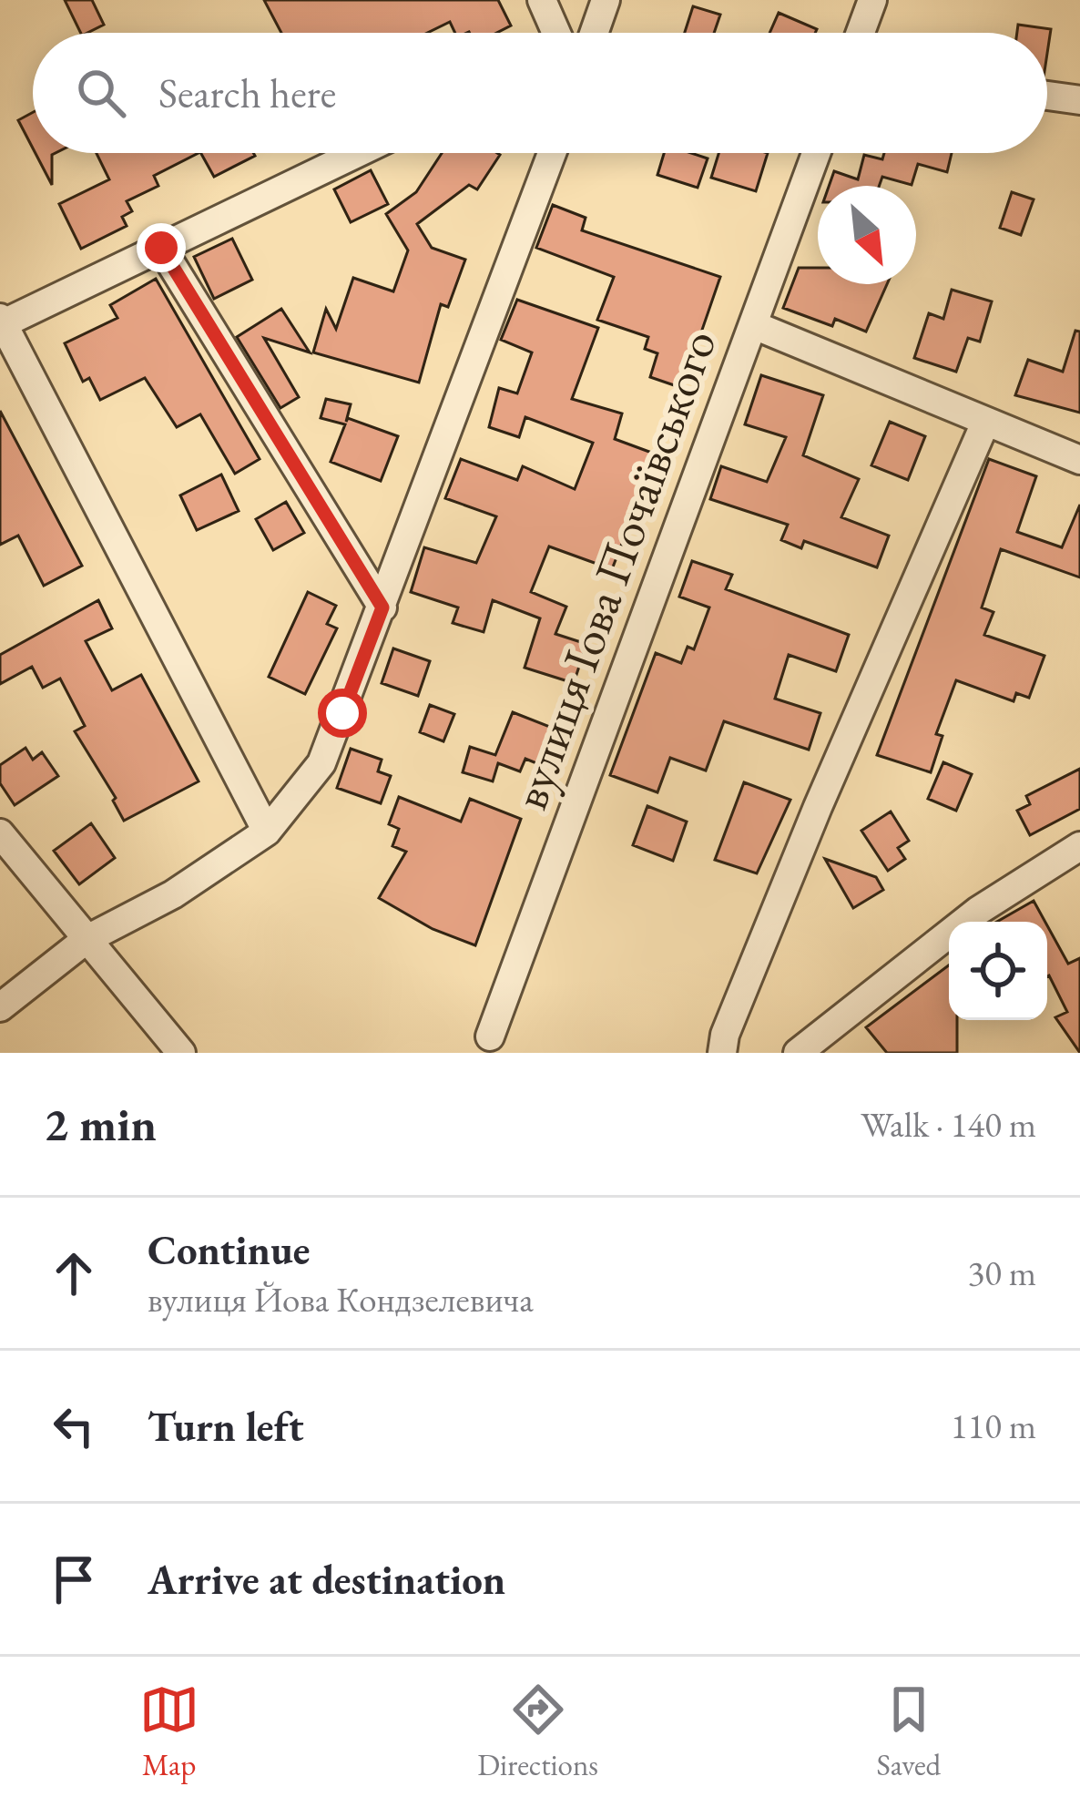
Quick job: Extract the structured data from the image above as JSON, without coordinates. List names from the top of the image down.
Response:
{
  "streets": {
    "street": ["вулиця Іова Почаївського"]
  },
  "north": "bottom right",
  "page": {
    "search": "Search here",
    "heading": ["2 min", "Walk · 140 m"],
    "list": [
      ["Continue", "вулиця Йова Кондзелевича", "30 m"],
      ["Turn left", "110 m"],
      "Arrive at destination"
    ],
    "nav": ["Map", "Directions", "Saved"]
  }
}
